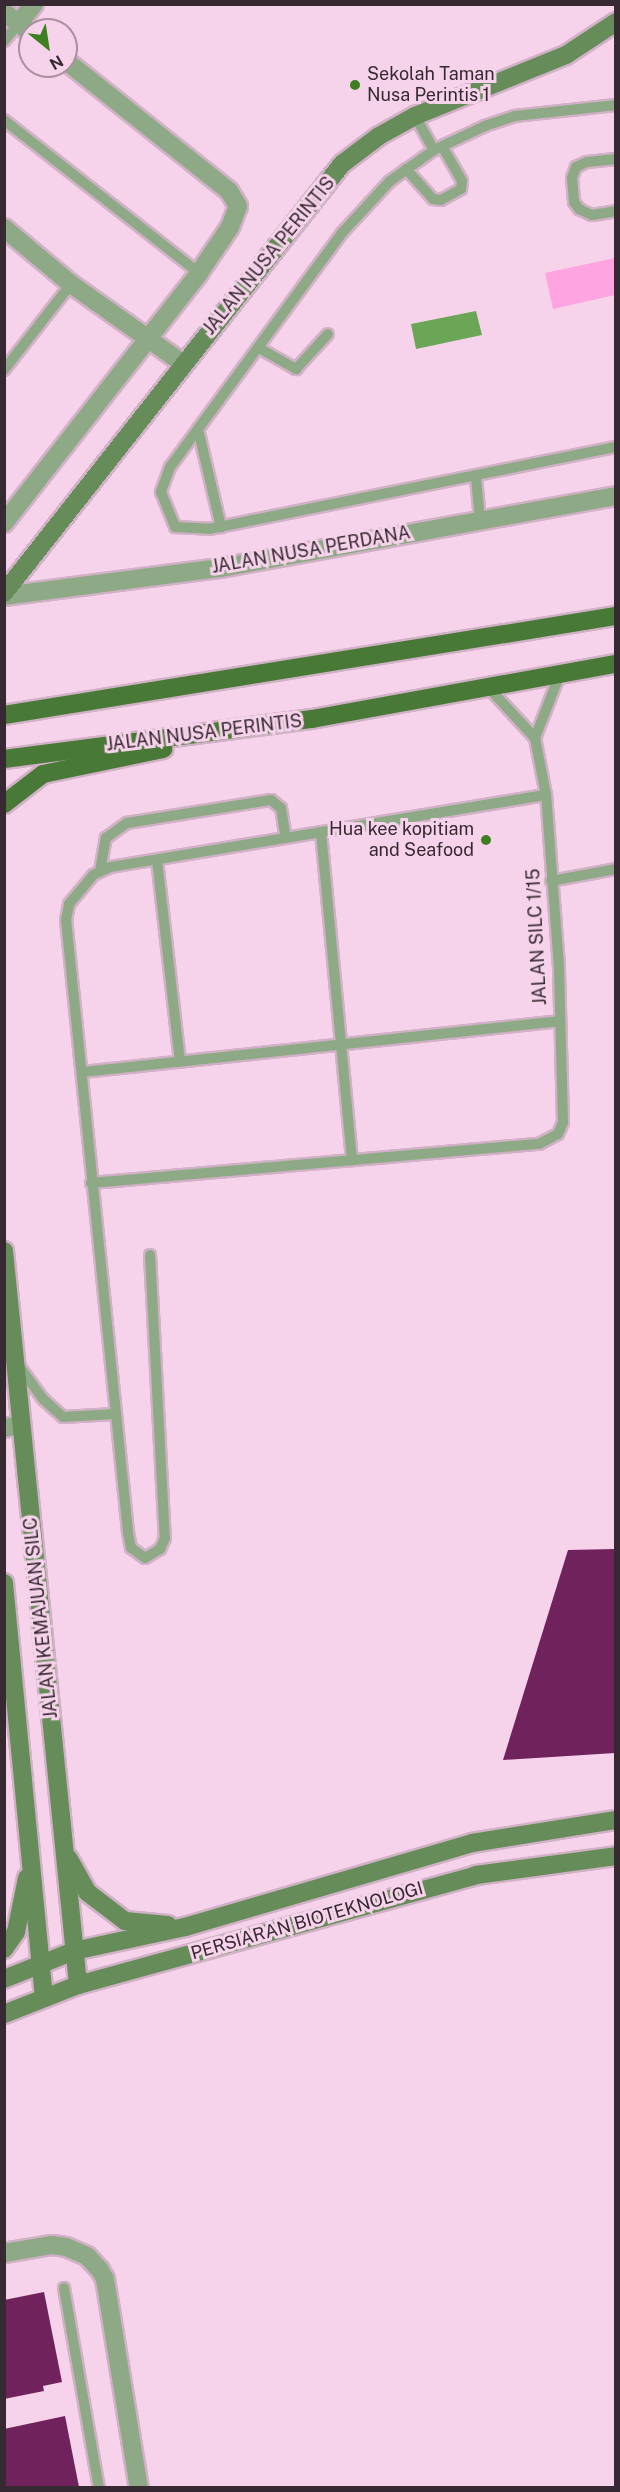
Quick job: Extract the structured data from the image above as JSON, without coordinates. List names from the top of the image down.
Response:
{
  "streets": {
    "main road": ["JALAN NUSA PERINTIS"],
    "street": ["JALAN NUSA PERDANA", "JALAN KEMAJUAN SILC", "PERSIARAN BIOTEKNOLOGI"],
    "lane": ["JALAN SILC 1/15"]
  },
  "crossings": [
    ["JALAN NUSA PERINTIS", "JALAN NUSA PERDANA"],
    ["JALAN KEMAJUAN SILC", "PERSIARAN BIOTEKNOLOGI"]
  ],
  "places": ["Sekolah Taman Nusa Perintis 1", "Hua kee kopitiam and Seafood"],
  "north": "bottom right"
}
